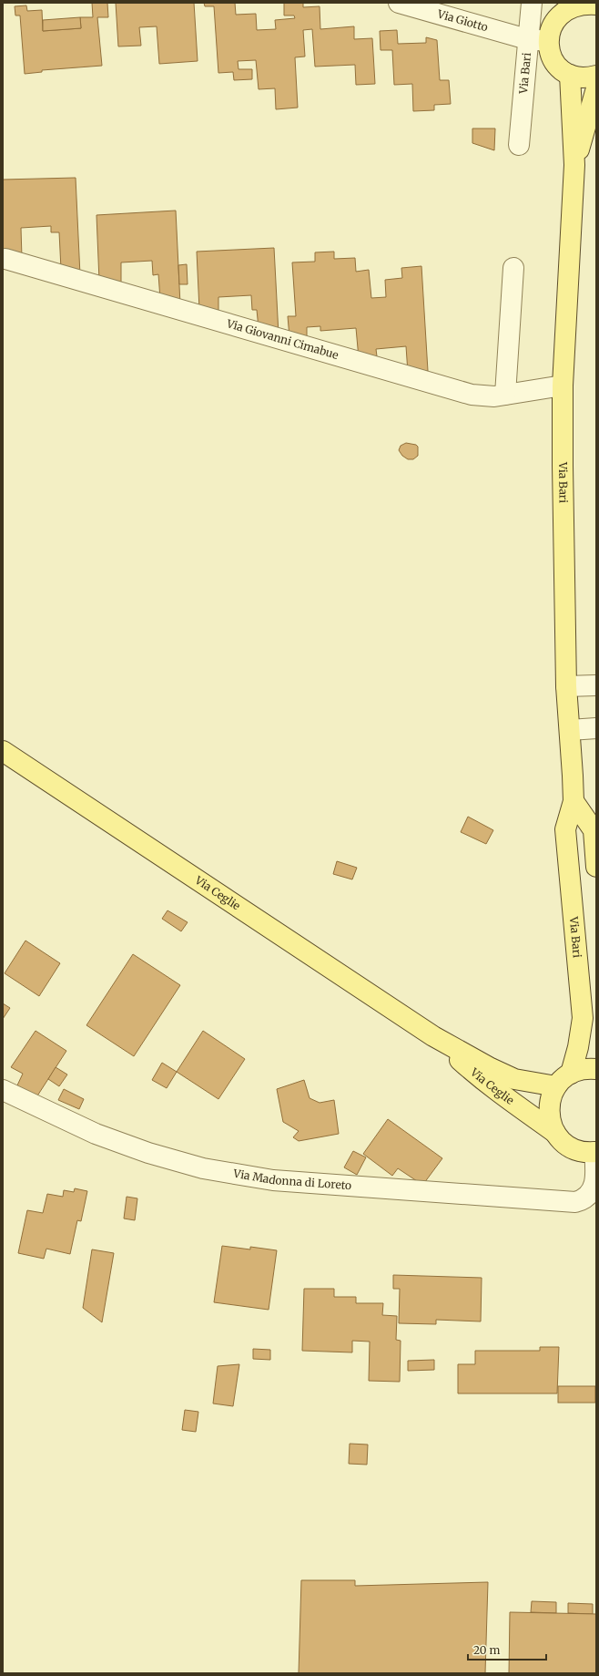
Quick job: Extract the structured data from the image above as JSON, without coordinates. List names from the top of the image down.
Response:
{
  "streets": {
    "main road": ["Via Bari", "Via Ceglie"],
    "street": ["Via Giotto", "Via Giovanni Cimabue", "Via Madonna di Loreto"]
  },
  "crossings": [
    ["Via Giotto", "Via Bari"],
    ["Via Bari", "Via Giovanni Cimabue"]
  ],
  "scale_bar": "20 m"
}
